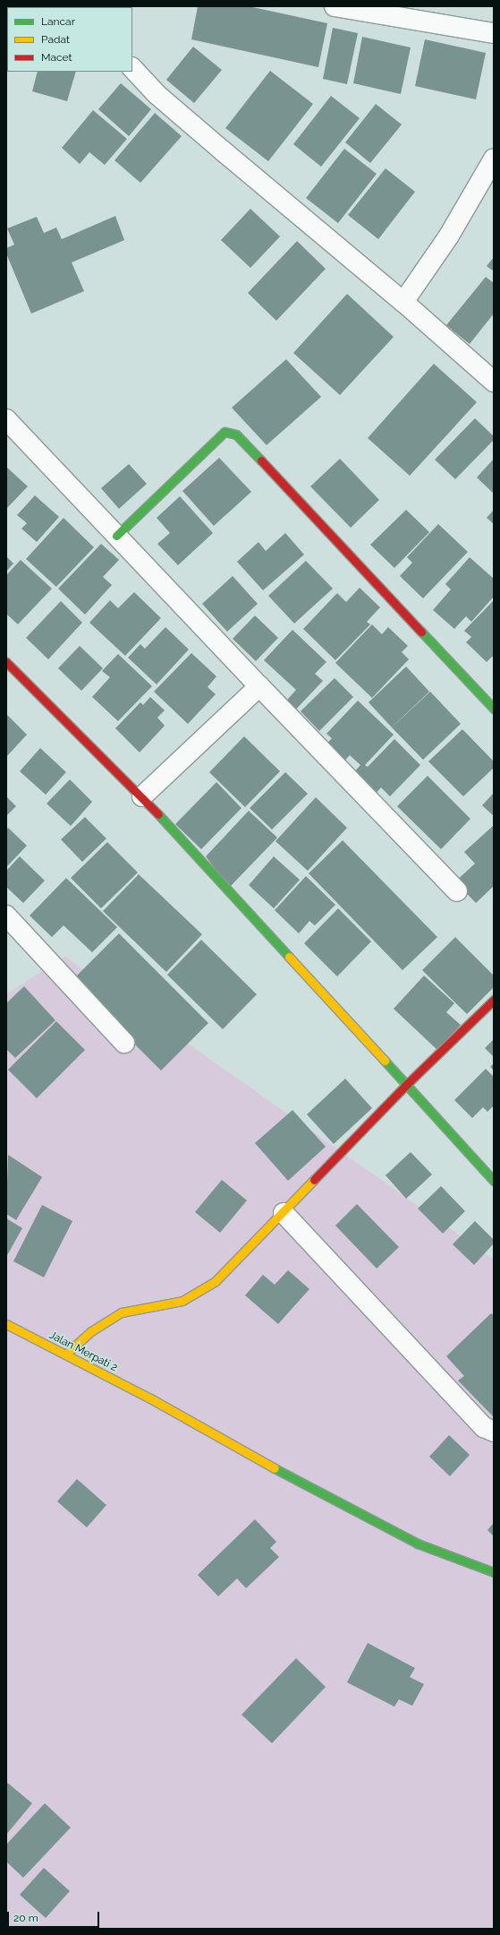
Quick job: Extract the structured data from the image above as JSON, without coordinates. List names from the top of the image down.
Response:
{
  "streets": {
    "street": ["Jalan Merpati 2"]
  },
  "legend": ["Lancar", "Padat", "Macet"],
  "scale_bar": "20 m"
}
